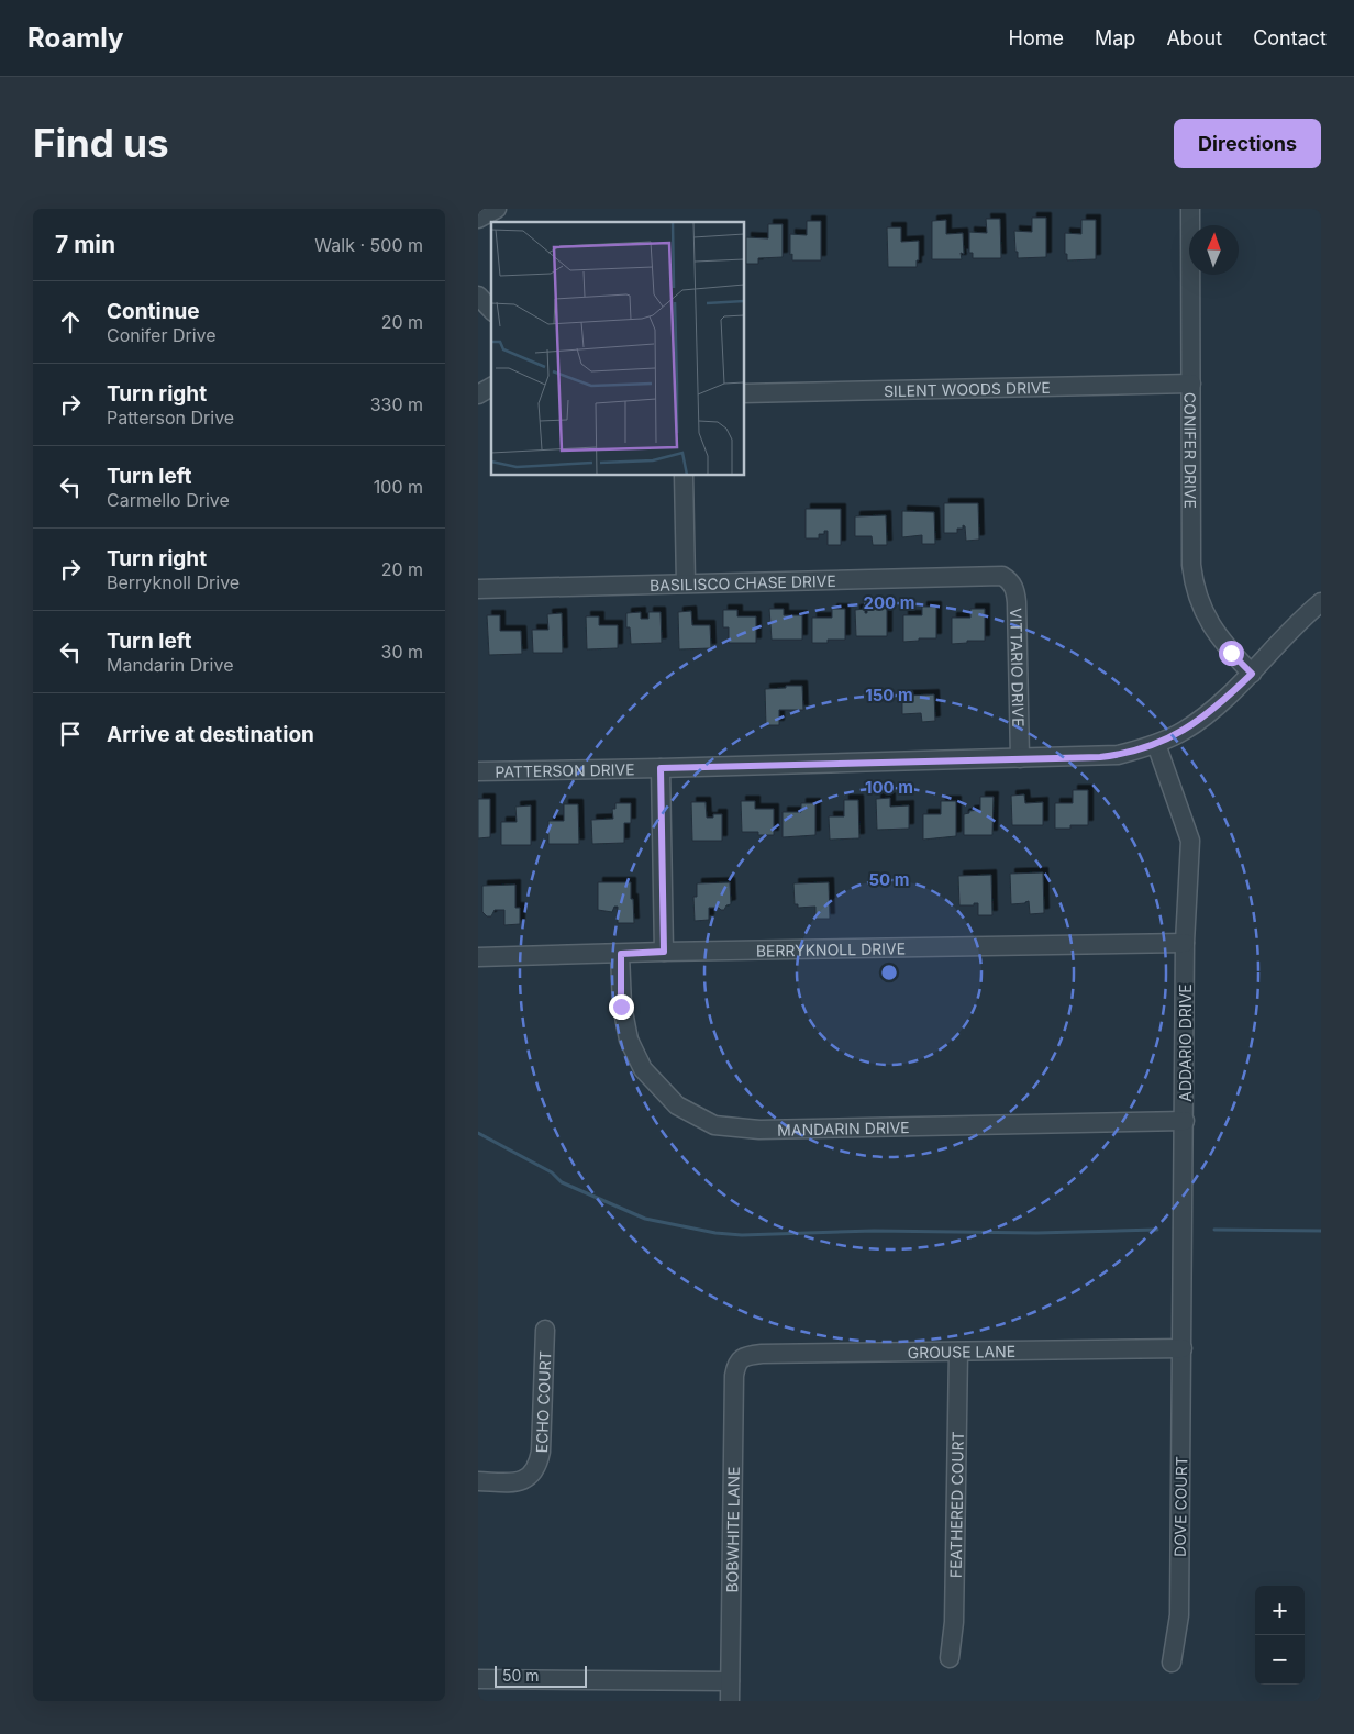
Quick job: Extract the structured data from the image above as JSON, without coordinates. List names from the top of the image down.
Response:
{
  "streets": {
    "street": [
      "SILENT WOODS DRIVE",
      "CONIFER DRIVE",
      "BASILISCO CHASE DRIVE",
      "VITTARIO DRIVE",
      "PATTERSON DRIVE",
      "BERRYKNOLL DRIVE",
      "ADDARIO DRIVE",
      "MANDARIN DRIVE",
      "GROUSE LANE",
      "ECHO COURT",
      "FEATHERED COURT",
      "DOVE COURT",
      "BOBWHITE LANE"
    ]
  },
  "crossings": [
    ["SILENT WOODS DRIVE", "CONIFER DRIVE"],
    ["CONIFER DRIVE", "PATTERSON DRIVE"],
    ["BASILISCO CHASE DRIVE", "VITTARIO DRIVE"],
    ["VITTARIO DRIVE", "PATTERSON DRIVE"],
    ["PATTERSON DRIVE", "ADDARIO DRIVE"],
    ["BERRYKNOLL DRIVE", "ADDARIO DRIVE"],
    ["BERRYKNOLL DRIVE", "MANDARIN DRIVE"],
    ["ADDARIO DRIVE", "MANDARIN DRIVE"],
    ["ADDARIO DRIVE", "GROUSE LANE"],
    ["ADDARIO DRIVE", "DOVE COURT"],
    ["GROUSE LANE", "FEATHERED COURT"],
    ["GROUSE LANE", "DOVE COURT"],
    ["GROUSE LANE", "BOBWHITE LANE"]
  ],
  "scale_bar": "50 m",
  "north": "top",
  "page": {
    "header": "Roamly",
    "nav": [
      "Home",
      "Map",
      "About",
      "Contact"
    ],
    "buttons": "Directions",
    "title": "Find us",
    "heading": ["7 min", "Walk · 500 m"],
    "list": [
      ["Continue", "Conifer Drive", "20 m"],
      ["Turn right", "Patterson Drive", "330 m"],
      ["Turn left", "Carmello Drive", "100 m"],
      ["Turn right", "Berryknoll Drive", "20 m"],
      ["Turn left", "Mandarin Drive", "30 m"],
      "Arrive at destination"
    ],
    "map_buttons": ["+", "−"],
    "scale": "50 m"
  },
  "rings": [
    "200 m",
    "150 m",
    "100 m",
    "50 m"
  ]
}
